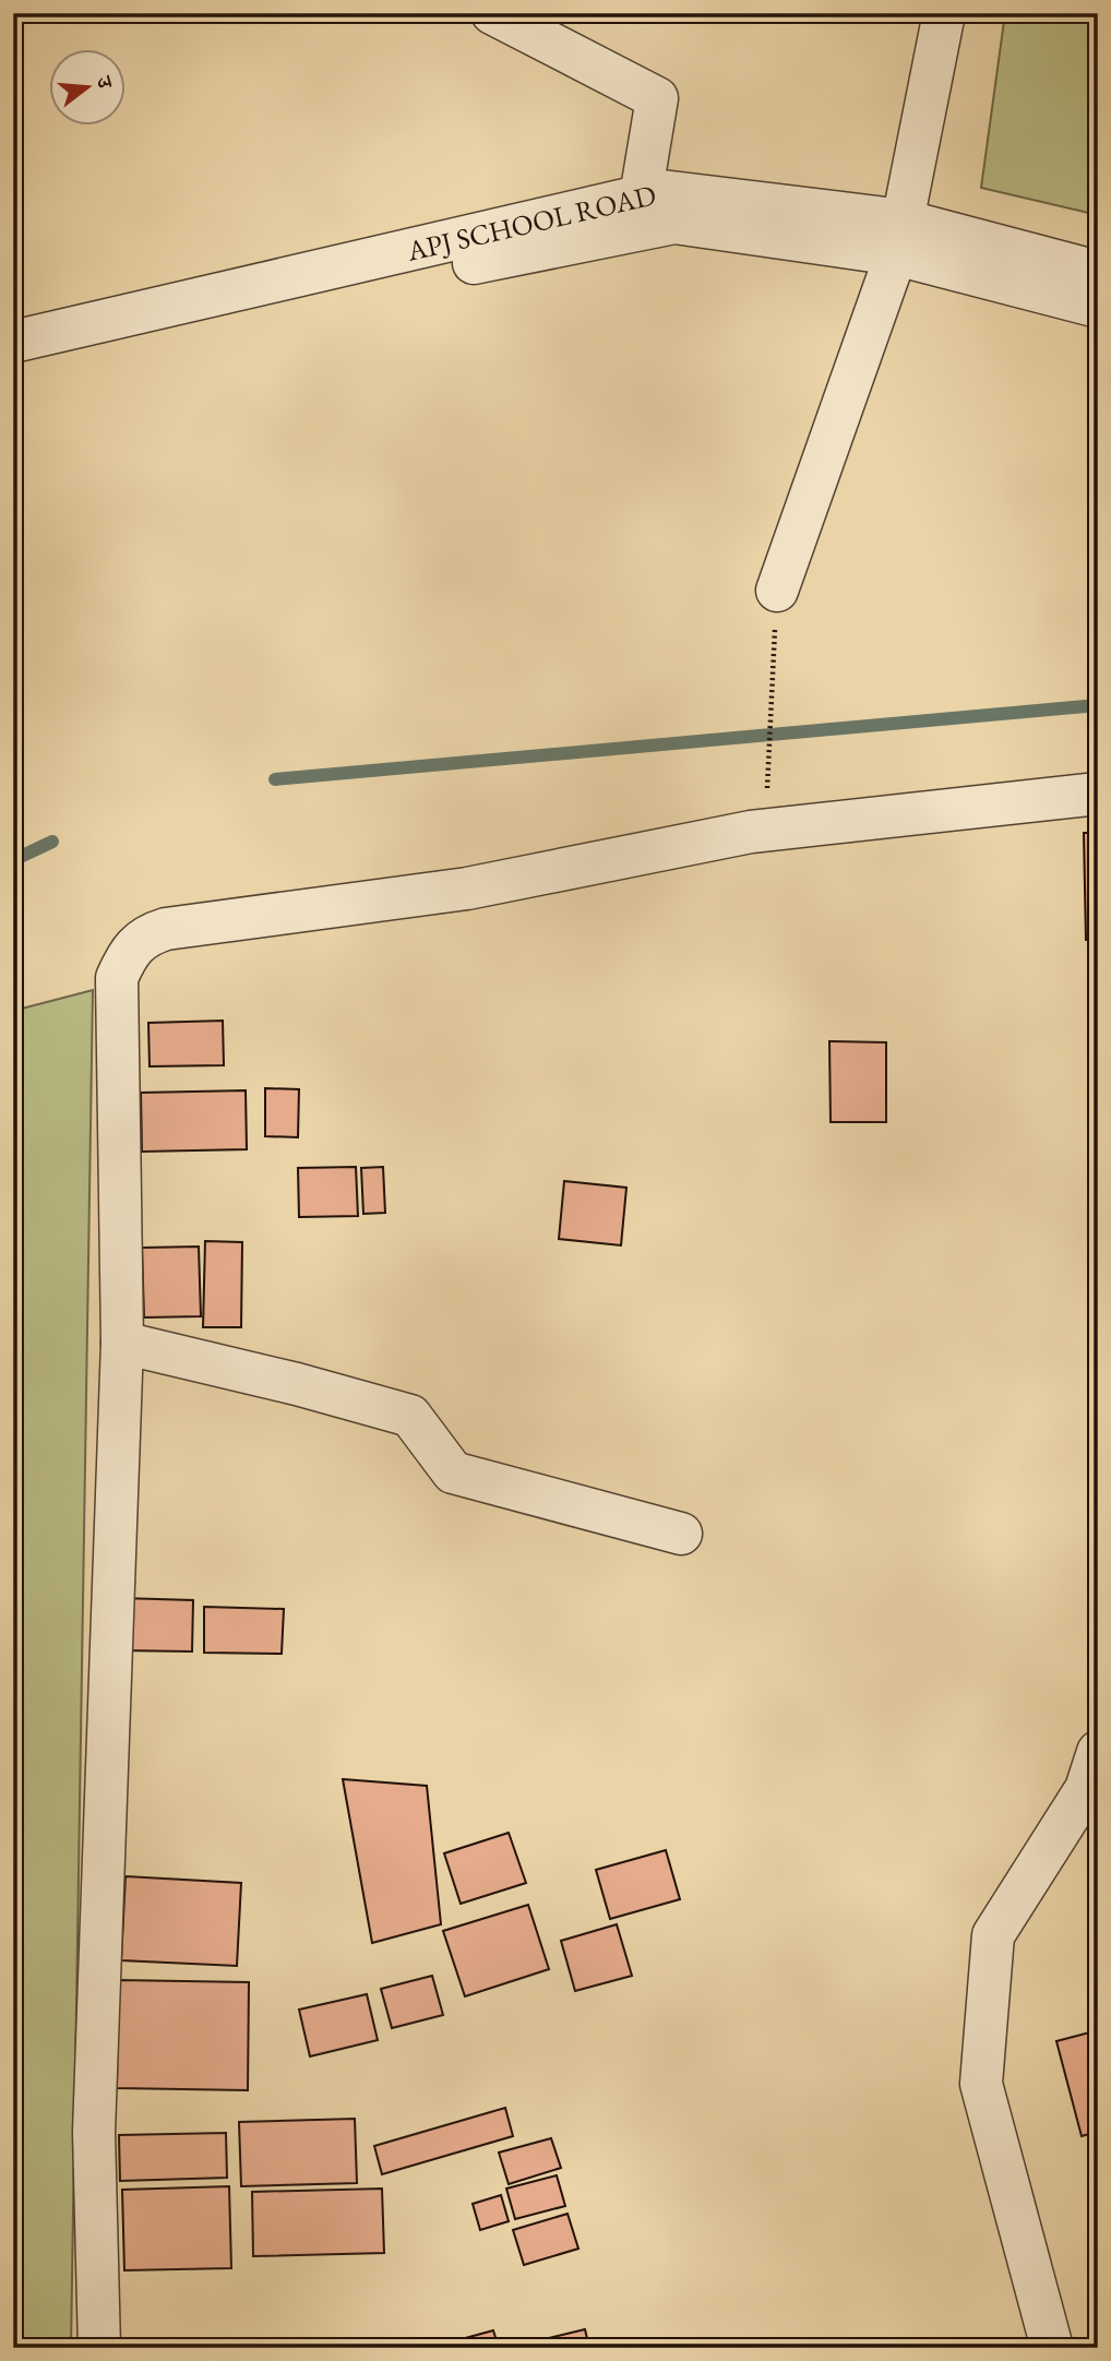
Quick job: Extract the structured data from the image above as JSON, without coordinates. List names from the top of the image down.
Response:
{
  "streets": {
    "street": ["APJ SCHOOL ROAD"]
  },
  "north": "right"
}
